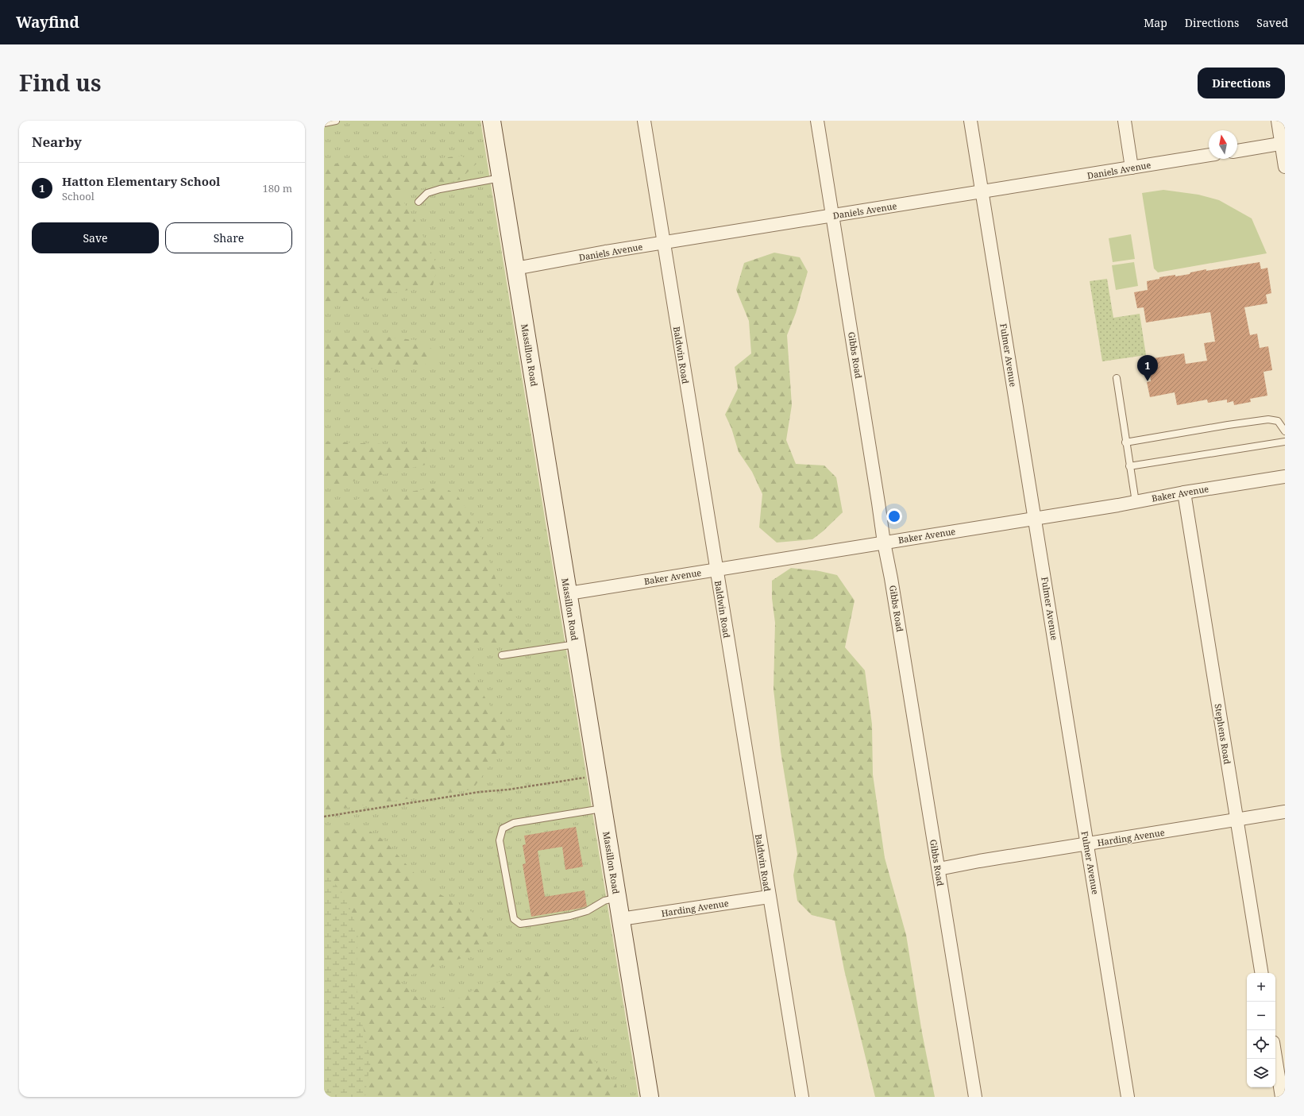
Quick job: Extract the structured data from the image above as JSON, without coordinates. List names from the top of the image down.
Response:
{
  "streets": {
    "street": [
      "Daniels Avenue",
      "Massillon Road",
      "Baldwin Road",
      "Gibbs Road",
      "Fulmer Avenue",
      "Baker Avenue",
      "Stephens Road",
      "Harding Avenue"
    ]
  },
  "crossings": [
    ["Daniels Avenue", "Massillon Road"],
    ["Daniels Avenue", "Baldwin Road"],
    ["Daniels Avenue", "Gibbs Road"],
    ["Daniels Avenue", "Fulmer Avenue"],
    ["Massillon Road", "Baker Avenue"],
    ["Massillon Road", "Harding Avenue"],
    ["Baldwin Road", "Baker Avenue"],
    ["Baldwin Road", "Harding Avenue"],
    ["Gibbs Road", "Baker Avenue"],
    ["Gibbs Road", "Harding Avenue"],
    ["Fulmer Avenue", "Baker Avenue"],
    ["Fulmer Avenue", "Harding Avenue"],
    ["Baker Avenue", "Stephens Road"],
    ["Stephens Road", "Harding Avenue"]
  ],
  "north": "top",
  "page": {
    "header": "Wayfind",
    "nav": ["Map", "Directions", "Saved"],
    "title": "Find us",
    "buttons": [
      "Directions",
      ["Save", "Share"]
    ],
    "heading": "Nearby",
    "list": [
      {
        "mark": "1",
        "name": "Hatton Elementary School",
        "note": "School",
        "value": "180 m"
      }
    ],
    "pins": "1",
    "map_buttons": ["+", "−"]
  }
}
